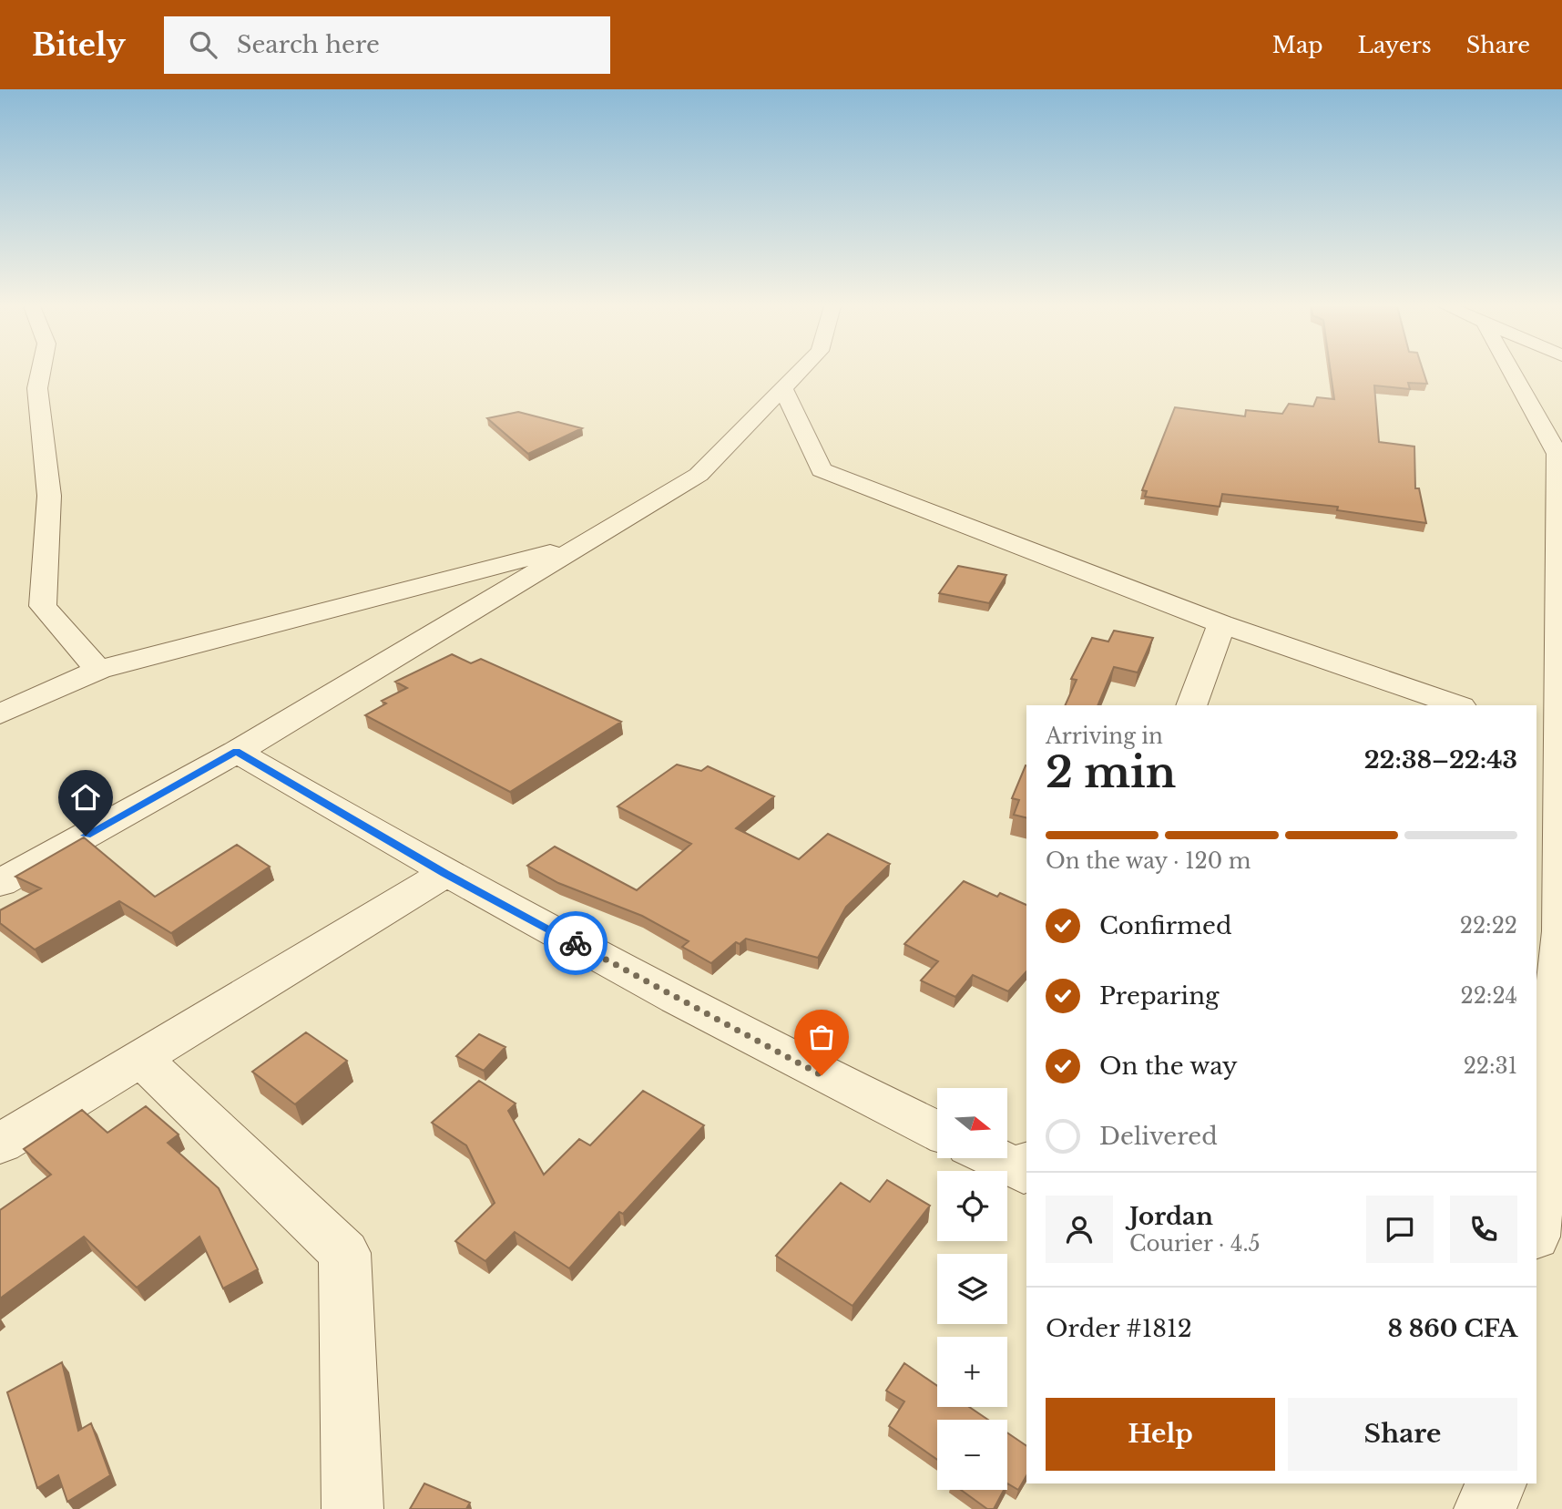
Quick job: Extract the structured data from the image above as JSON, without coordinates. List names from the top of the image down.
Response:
{
  "north": "right",
  "page": {
    "header": "Bitely",
    "search": "Search here",
    "nav": ["Map", "Layers", "Share"],
    "heading": ["2 min", "Arriving in", "22:38–22:43"],
    "panel": [
      "Jordan",
      "Courier · 4.5",
      "Order #1812",
      "8 860 CFA"
    ],
    "bar": "On the way · 120 m",
    "list": [
      ["Confirmed", "22:22"],
      ["Preparing", "22:24"],
      ["On the way", "22:31"],
      "Delivered"
    ],
    "map_buttons": ["+", "−"],
    "buttons": ["Help", "Share"]
  }
}
